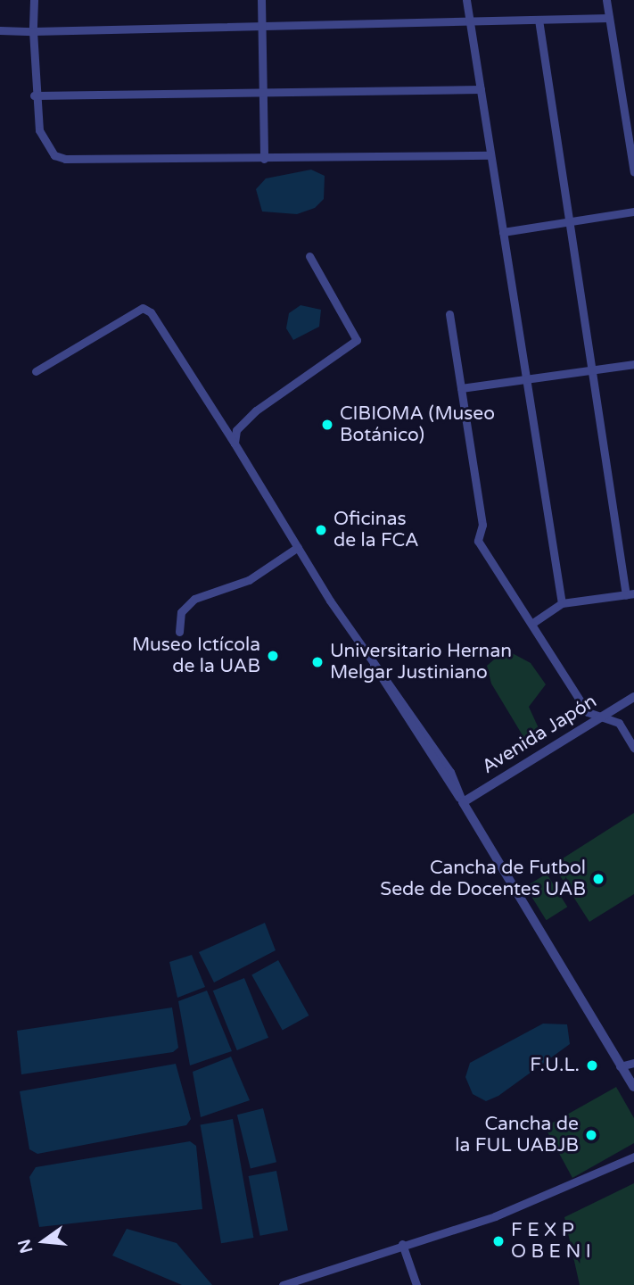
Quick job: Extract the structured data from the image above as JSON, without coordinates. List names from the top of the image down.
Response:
{
  "streets": {
    "street": ["Avenida Japón"]
  },
  "places": [
    "CIBIOMA (Museo Botánico)",
    "Oficinas de la FCA",
    "Museo Ictícola de la UAB",
    "Universitario Hernan Melgar Justiniano",
    "Cancha de Futbol Sede de Docentes UAB",
    "F.U.L.",
    "Cancha de la FUL UABJB",
    "F E X P O B E N I"
  ],
  "north": "left"
}
